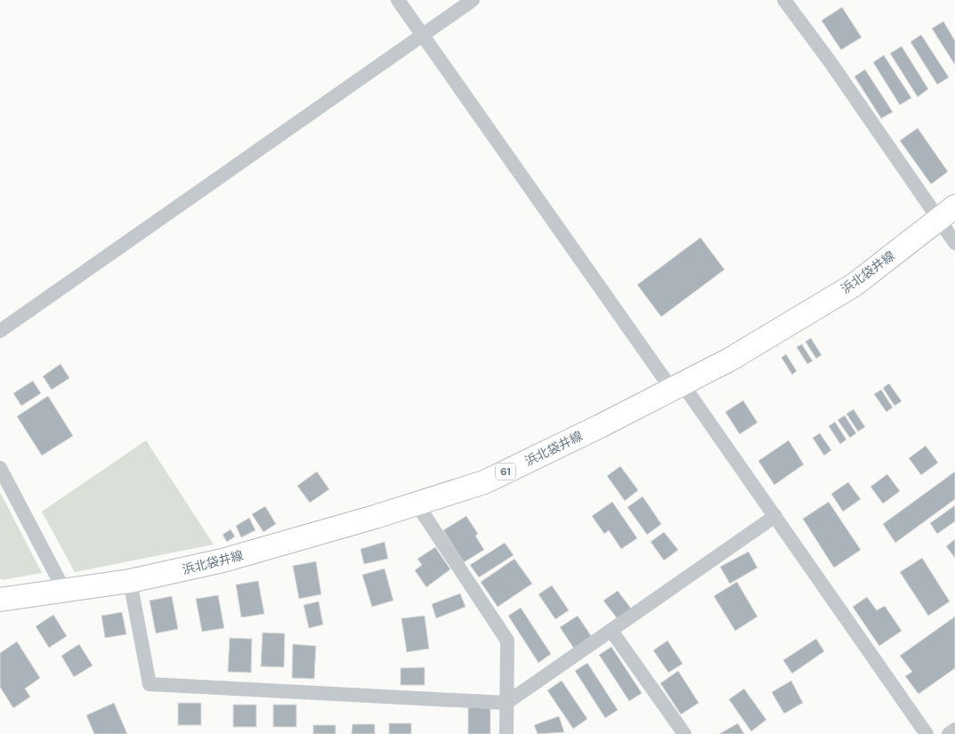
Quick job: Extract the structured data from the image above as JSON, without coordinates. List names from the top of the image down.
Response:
{
  "streets": {
    "main road": ["浜北袋井線", "61"]
  }
}
